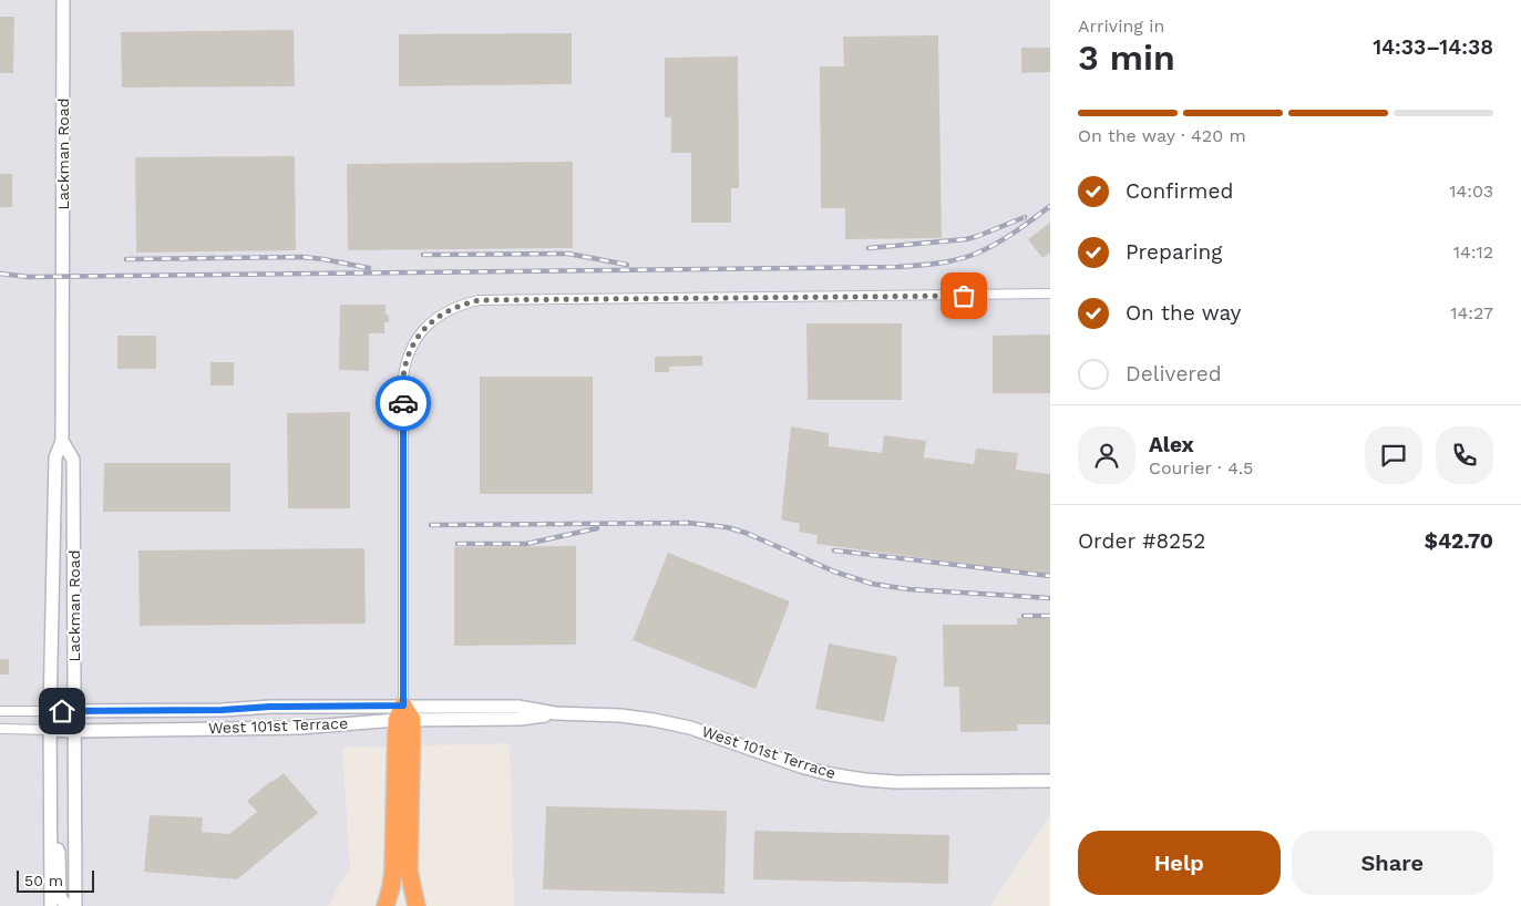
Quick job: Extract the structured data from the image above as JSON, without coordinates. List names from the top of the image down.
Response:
{
  "streets": {
    "main road": ["Lackman Road", "West 101st Terrace"]
  },
  "crossings": [
    ["Lackman Road", "West 101st Terrace"]
  ],
  "scale_bar": "50 m",
  "page": {
    "heading": ["3 min", "Arriving in", "14:33–14:38"],
    "panel": [
      "Alex",
      "Courier · 4.5",
      "Order #8252",
      "$42.70"
    ],
    "bar": "On the way · 420 m",
    "list": [
      ["Confirmed", "14:03"],
      ["Preparing", "14:12"],
      ["On the way", "14:27"],
      "Delivered"
    ],
    "buttons": ["Help", "Share"],
    "scale": "50 m"
  }
}
